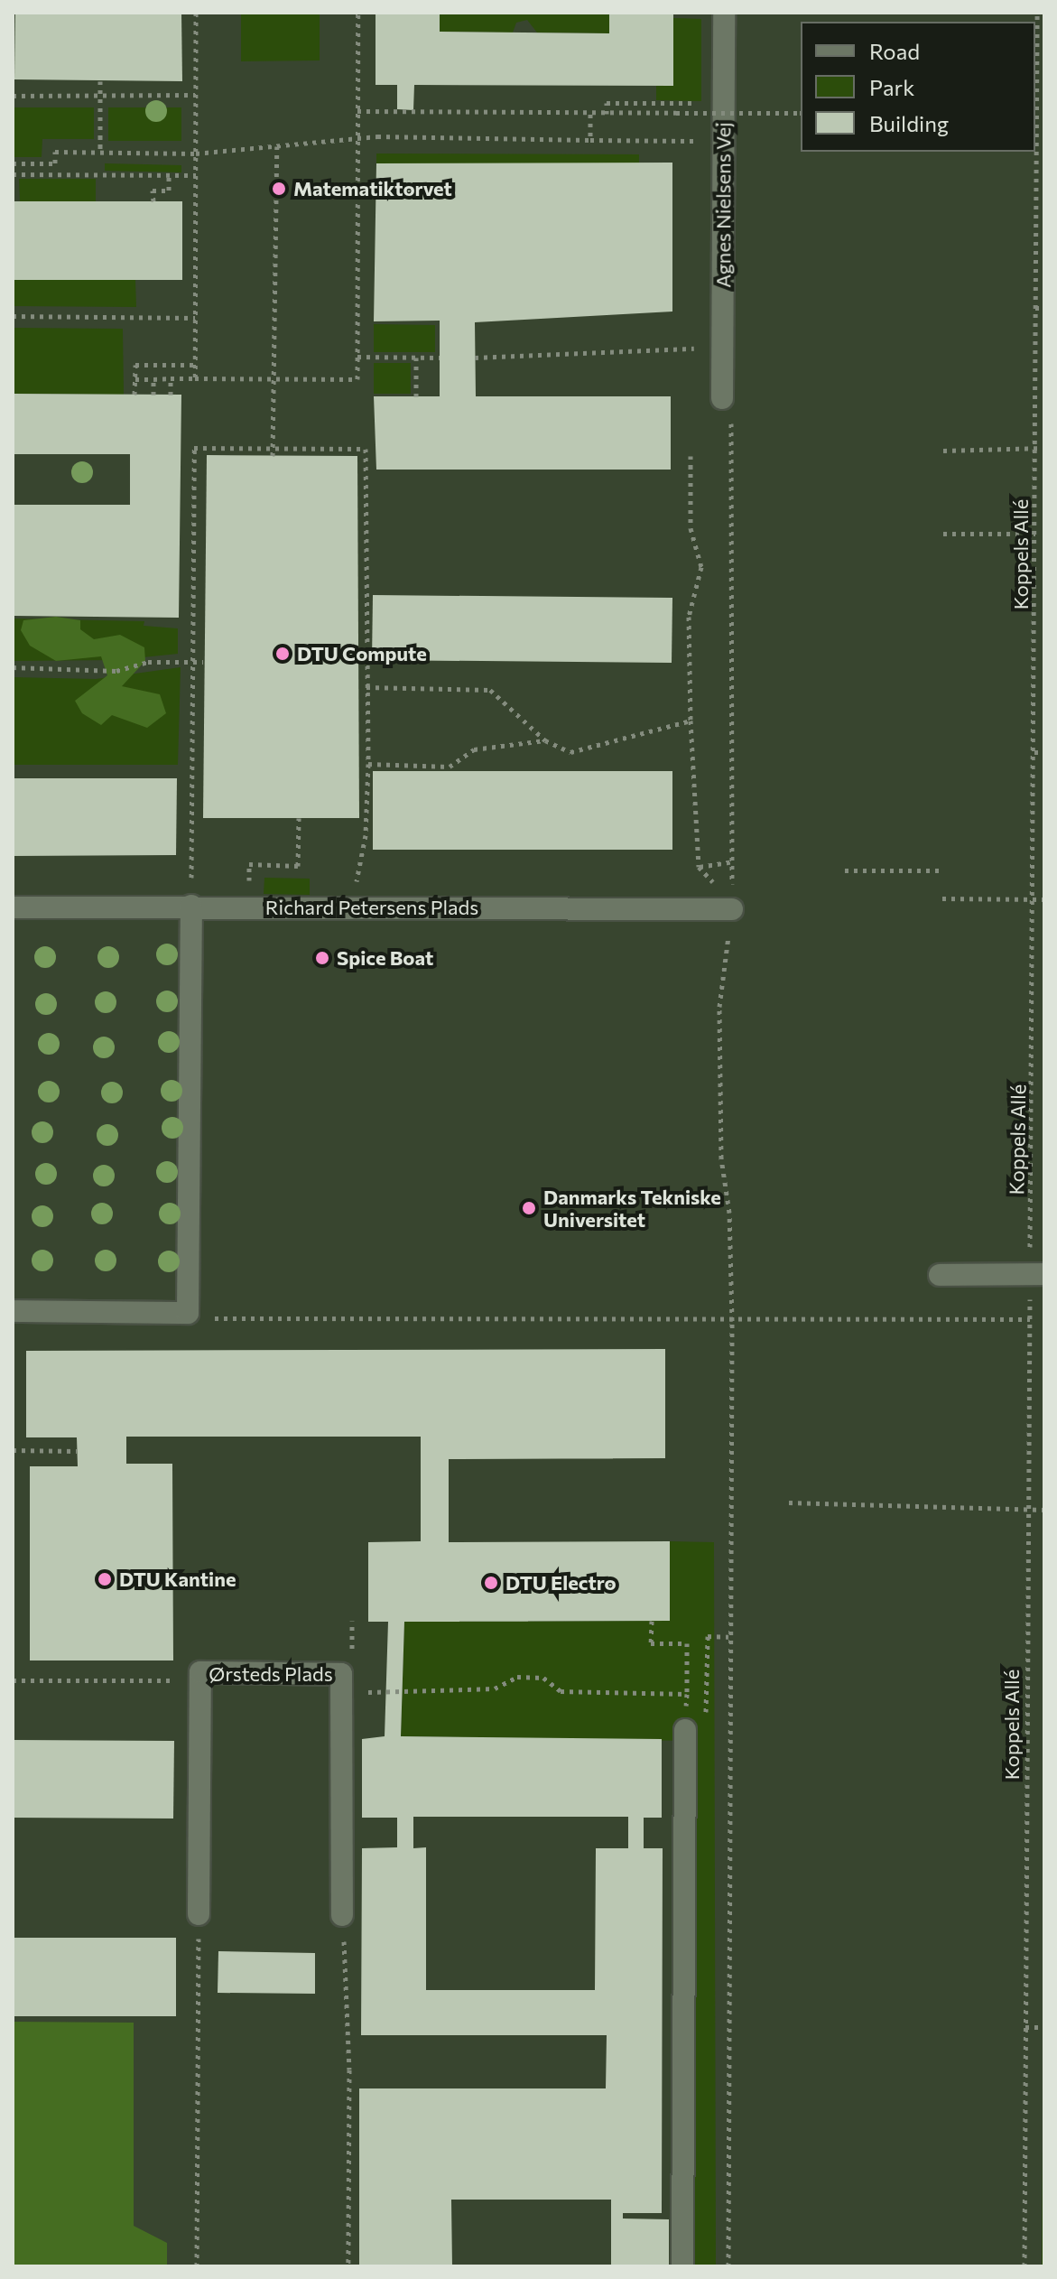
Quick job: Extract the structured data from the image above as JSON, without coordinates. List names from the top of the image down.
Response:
{
  "streets": {
    "street": ["Agnes Nielsens Vej", "Richard Petersens Plads", "Ørsteds Plads"],
    "path": ["Koppels Allé"]
  },
  "places": [
    "Matematiktorvet",
    "DTU Compute",
    "Spice Boat",
    "Danmarks Tekniske Universitet",
    "DTU Kantine",
    "DTU Electro"
  ],
  "legend": ["Road", "Park", "Building"]
}
